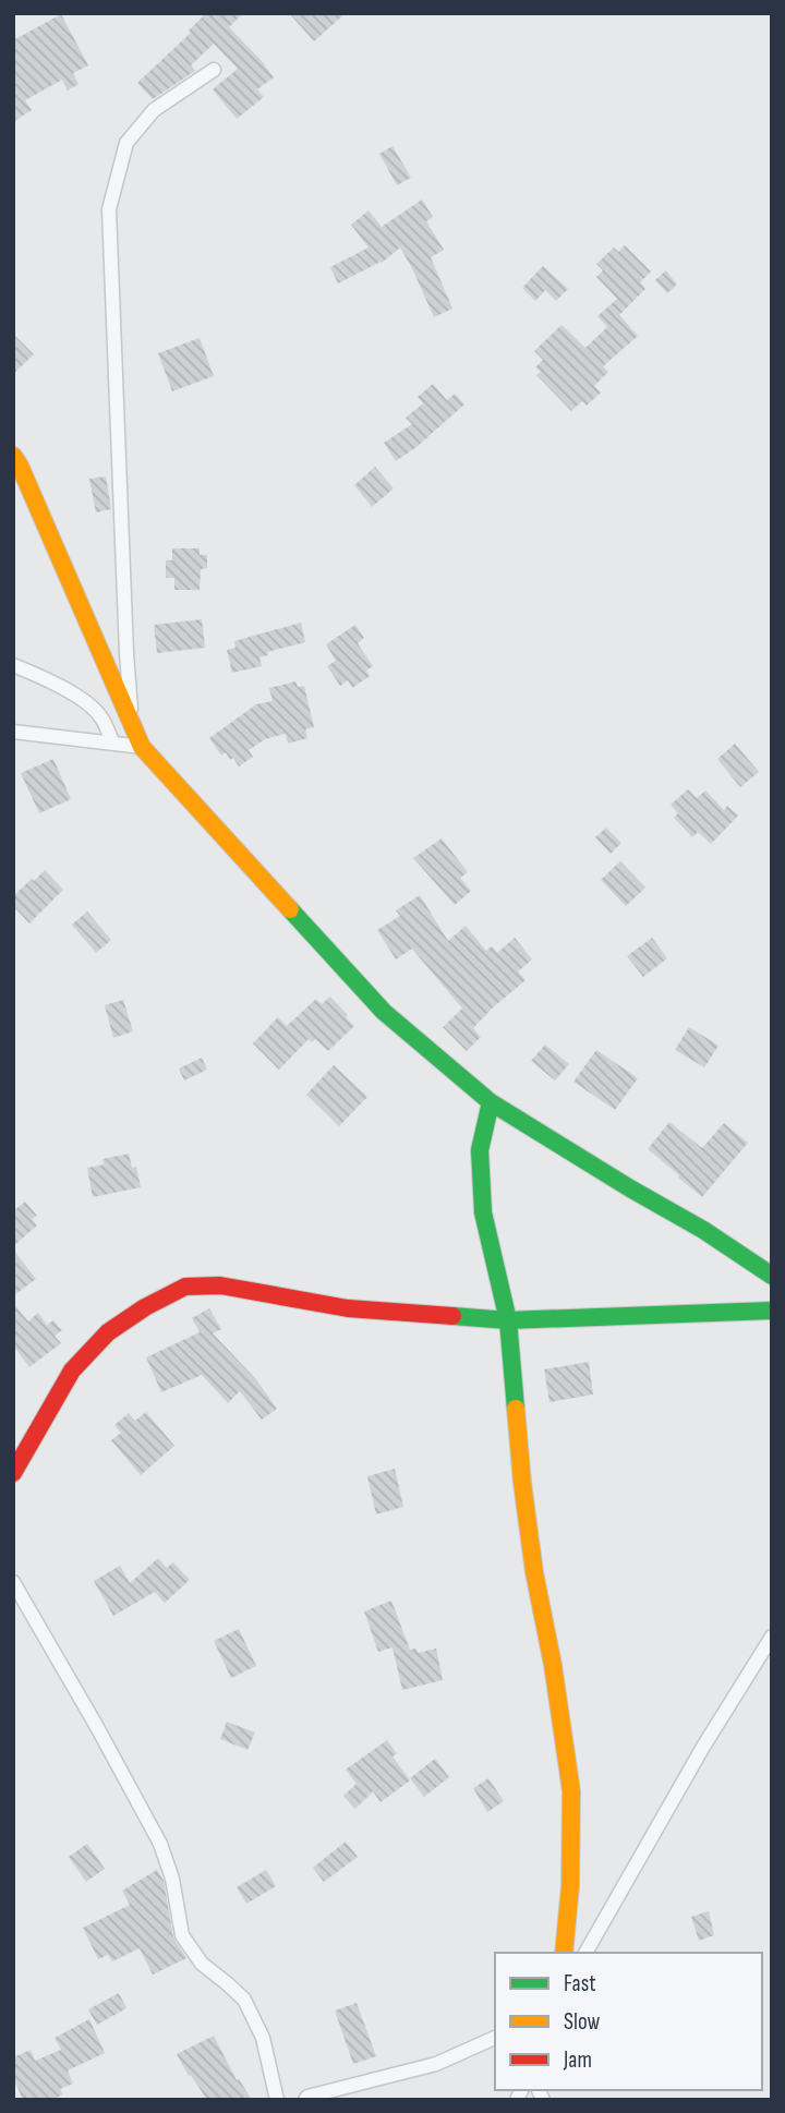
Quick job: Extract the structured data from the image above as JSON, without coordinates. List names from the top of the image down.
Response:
{
  "legend": ["Fast", "Slow", "Jam"]
}
